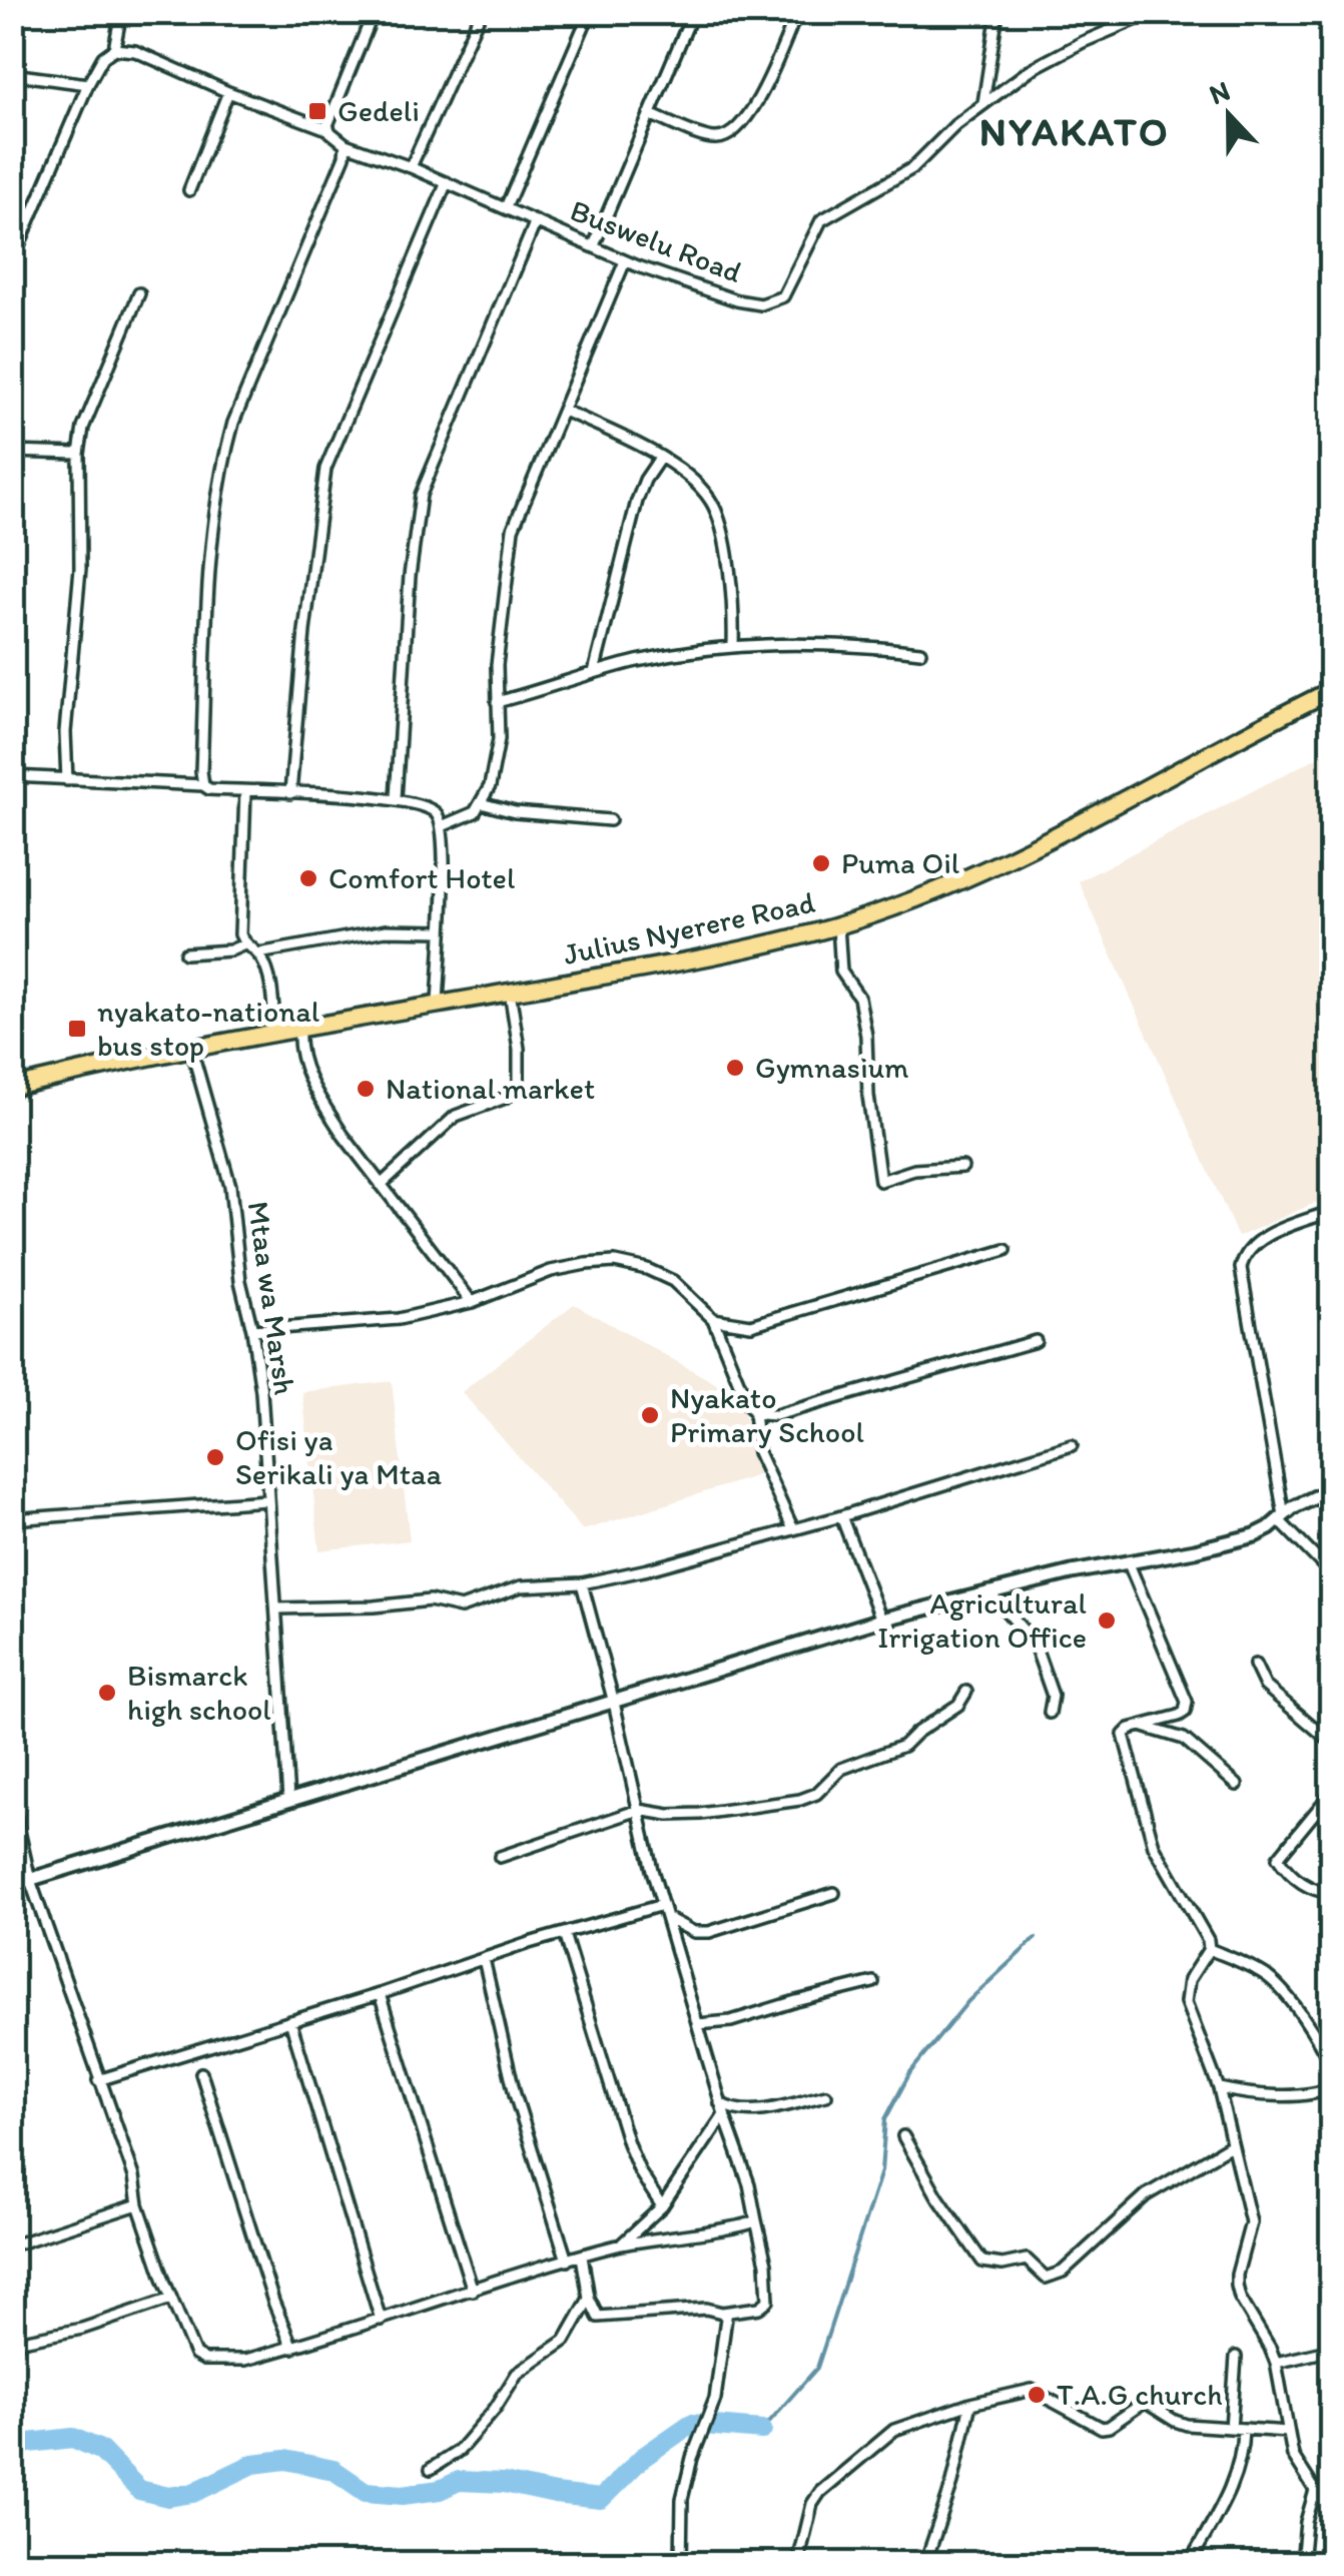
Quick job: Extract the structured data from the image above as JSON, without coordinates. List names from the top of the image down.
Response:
{
  "streets": {
    "highway": ["Julius Nyerere Road"],
    "street": ["Buswelu Road", "Mtaa wa Marsh"]
  },
  "crossings": [
    ["Julius Nyerere Road", "Mtaa wa Marsh"]
  ],
  "districts": ["NYAKATO"],
  "places": {
    "transit": ["Gedeli", "nyakato-national bus stop"],
    "other": [
      "Puma Oil",
      "Comfort Hotel",
      "Gymnasium",
      "National market",
      "Nyakato Primary School",
      "Ofisi ya Serikali ya Mtaa",
      "Agricultural Irrigation Office",
      "Bismarck high school",
      "T.A.G church"
    ]
  },
  "north": "top"
}
